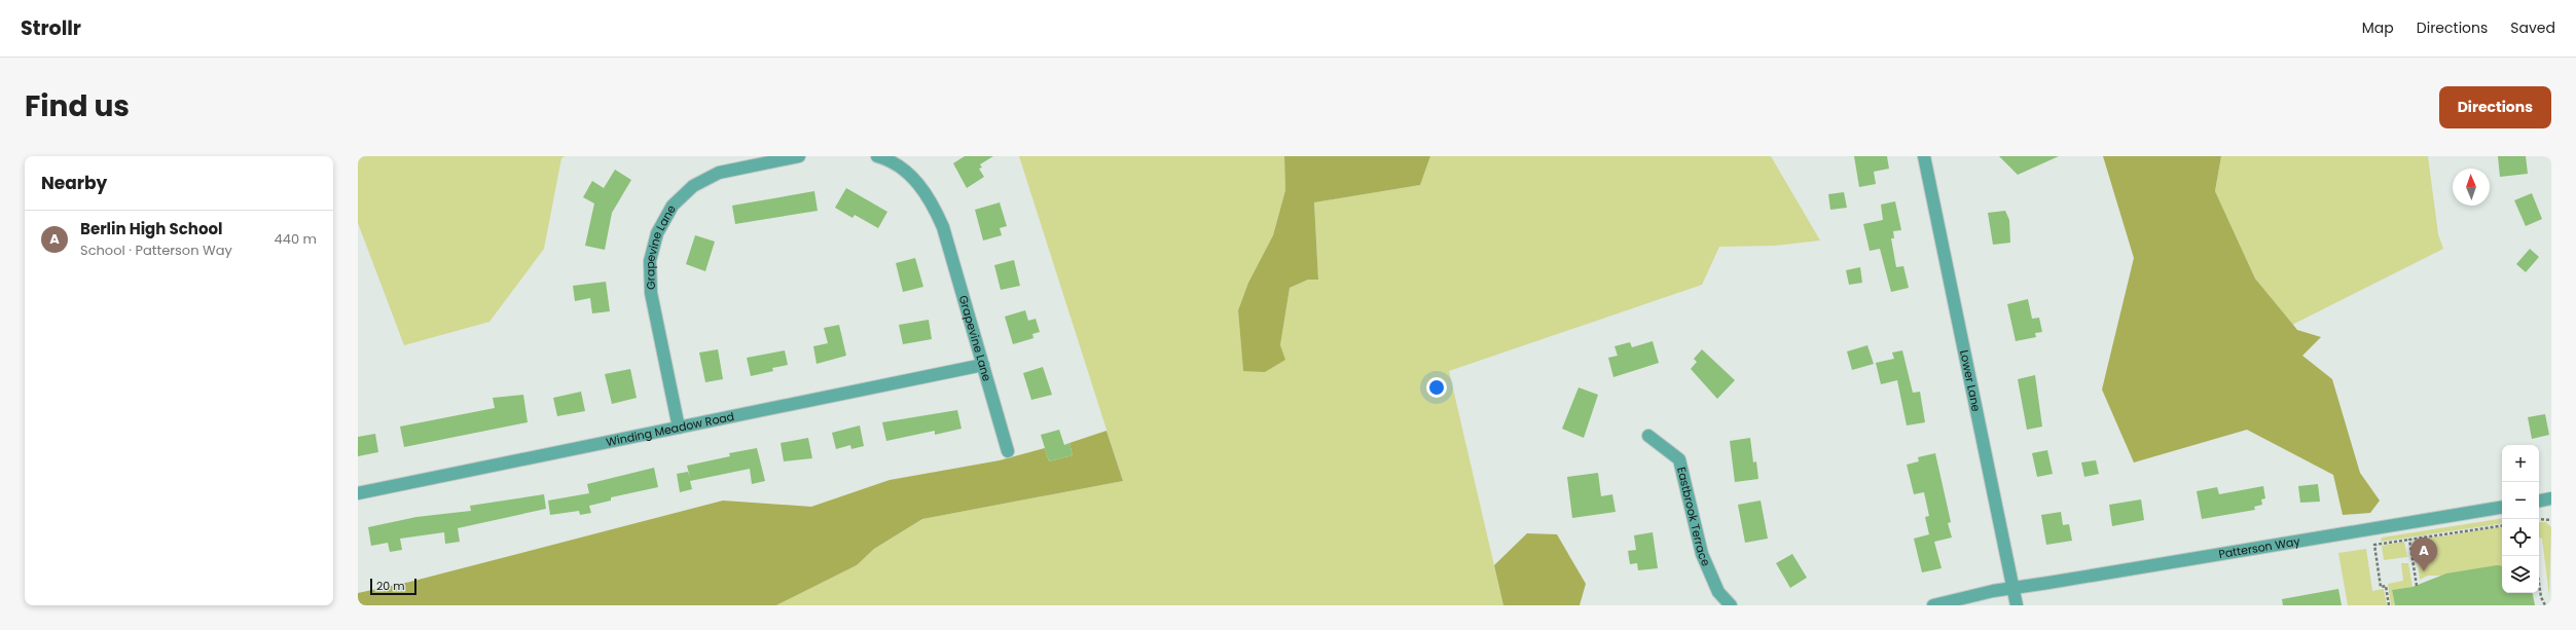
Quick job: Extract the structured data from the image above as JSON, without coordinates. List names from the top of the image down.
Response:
{
  "streets": {
    "street": [
      "Grapevine Lane",
      "Lower Lane",
      "Winding Meadow Road",
      "Eastbrook Terrace",
      "Patterson Way"
    ]
  },
  "crossings": [
    ["Grapevine Lane", "Winding Meadow Road"],
    ["Lower Lane", "Patterson Way"]
  ],
  "scale_bar": "20 m",
  "north": "top",
  "page": {
    "header": "Strollr",
    "nav": ["Map", "Directions", "Saved"],
    "title": "Find us",
    "buttons": "Directions",
    "heading": "Nearby",
    "list": [
      {
        "mark": "A",
        "name": "Berlin High School",
        "note": "School · Patterson Way",
        "value": "440 m"
      }
    ],
    "map_buttons": ["+", "−"],
    "pins": "A",
    "scale": "20 m"
  }
}
